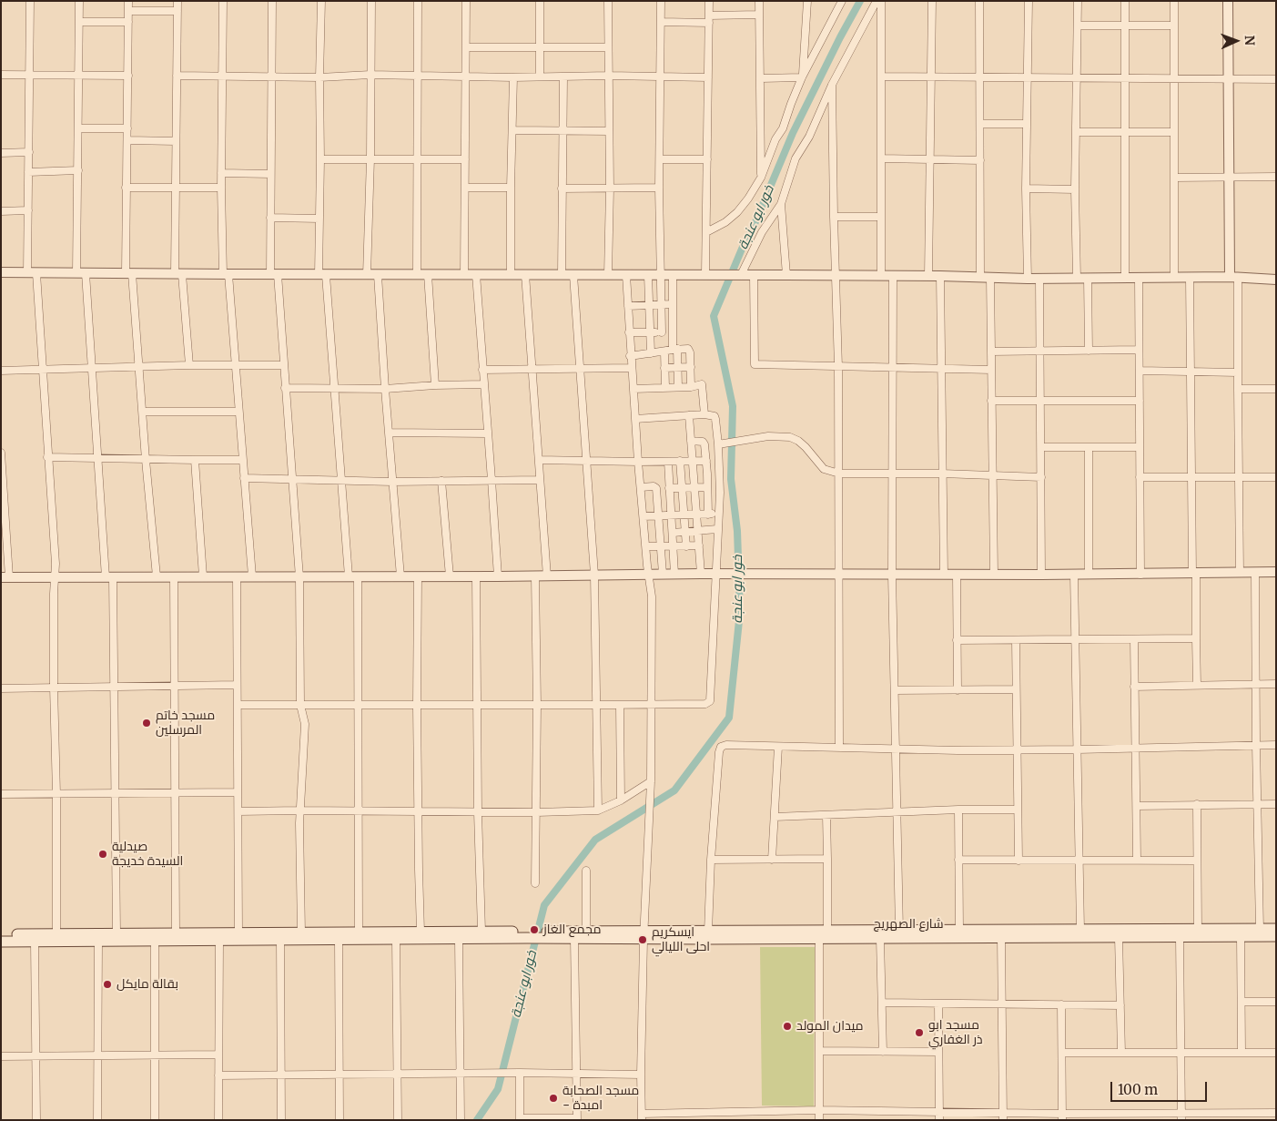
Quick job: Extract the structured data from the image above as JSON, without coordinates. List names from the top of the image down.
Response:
{
  "streets": {
    "main road": ["شارع الصهريج"]
  },
  "water": ["خور ابو عنجة"],
  "places": [
    "مسجد خاتم المرسلين",
    "صيدلية السيدة خديجة",
    "مجمع الغاز",
    "ايسكريم احلى الليالي",
    "بقالة مايكل",
    "ميدان المولد",
    "مسجد ابو ذر الغفاري",
    "مسجد الصحابة - امبدة"
  ],
  "scale_bar": "100 m",
  "north": "right"
}
